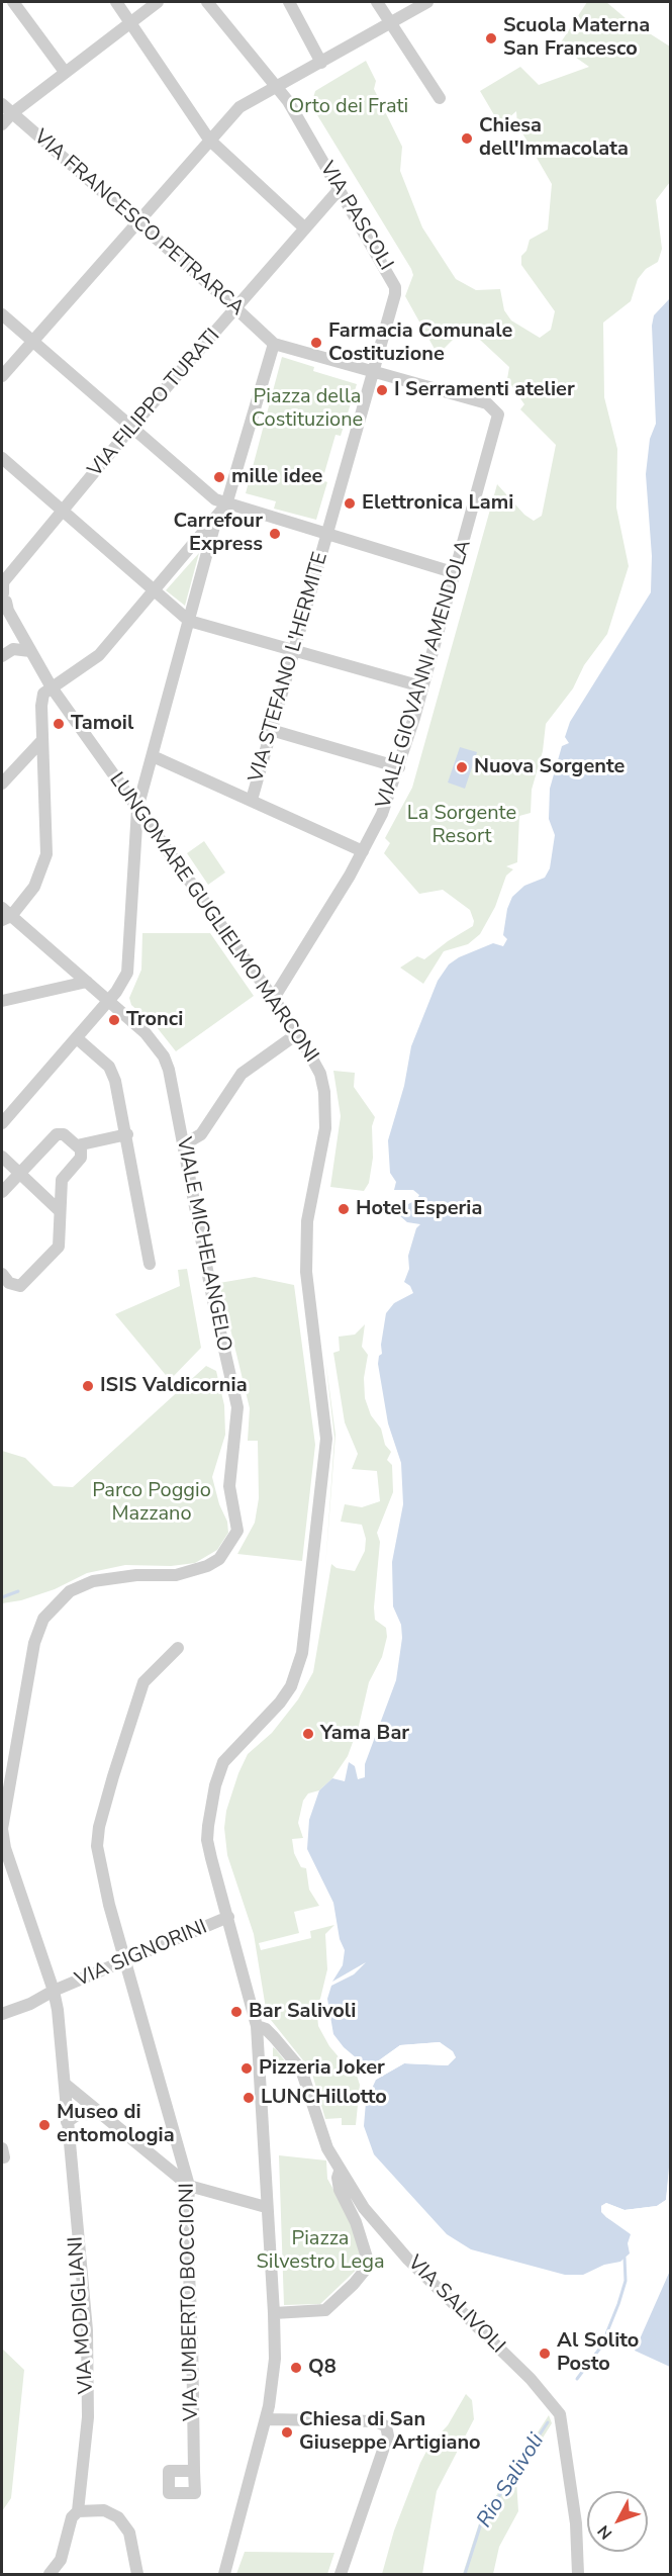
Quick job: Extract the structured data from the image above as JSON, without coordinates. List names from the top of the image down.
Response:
{
  "streets": {
    "street": [
      "VIA PASCOLI",
      "VIA FRANCESCO PETRARCA",
      "VIA FILIPPO TURATI",
      "VIA STEFANO L'HERMITE",
      "VIALE GIOVANNI AMENDOLA",
      "LUNGOMARE GUGLIELMO MARCONI",
      "VIALE MICHELANGELO",
      "VIA SIGNORINI",
      "VIA UMBERTO BOCCIONI",
      "VIA SALIVOLI",
      "VIA MODIGLIANI"
    ]
  },
  "crossings": [
    ["VIA PASCOLI", "VIA FILIPPO TURATI"],
    ["VIA PASCOLI", "VIALE GIOVANNI AMENDOLA"],
    ["VIA FRANCESCO PETRARCA", "VIA FILIPPO TURATI"],
    ["VIA FILIPPO TURATI", "LUNGOMARE GUGLIELMO MARCONI"],
    ["VIALE GIOVANNI AMENDOLA", "LUNGOMARE GUGLIELMO MARCONI"],
    ["LUNGOMARE GUGLIELMO MARCONI", "VIA SIGNORINI"],
    ["LUNGOMARE GUGLIELMO MARCONI", "VIA SALIVOLI"],
    ["VIALE MICHELANGELO", "VIA SIGNORINI"],
    ["VIALE MICHELANGELO", "VIA MODIGLIANI"],
    ["VIA SIGNORINI", "VIA UMBERTO BOCCIONI"]
  ],
  "water": ["Rio Salivoli"],
  "parks": [
    "Orto dei Frati",
    "Piazza della Costituzione",
    "La Sorgente Resort",
    "Parco Poggio Mazzano",
    "Piazza Silvestro Lega"
  ],
  "places": [
    "Scuola Materna San Francesco",
    "Chiesa dell'Immacolata",
    "Farmacia Comunale Costituzione",
    "I Serramenti atelier",
    "mille idee",
    "Elettronica Lami",
    "Carrefour Express",
    "Tamoil",
    "Nuova Sorgente",
    "Tronci",
    "Hotel Esperia",
    "ISIS Valdicornia",
    "Yama Bar",
    "Bar Salivoli",
    "Pizzeria Joker",
    "LUNCHillotto",
    "Museo di entomologia",
    "Al Solito Posto",
    "Q8",
    "Chiesa di San Giuseppe Artigiano"
  ],
  "north": "bottom left"
}
